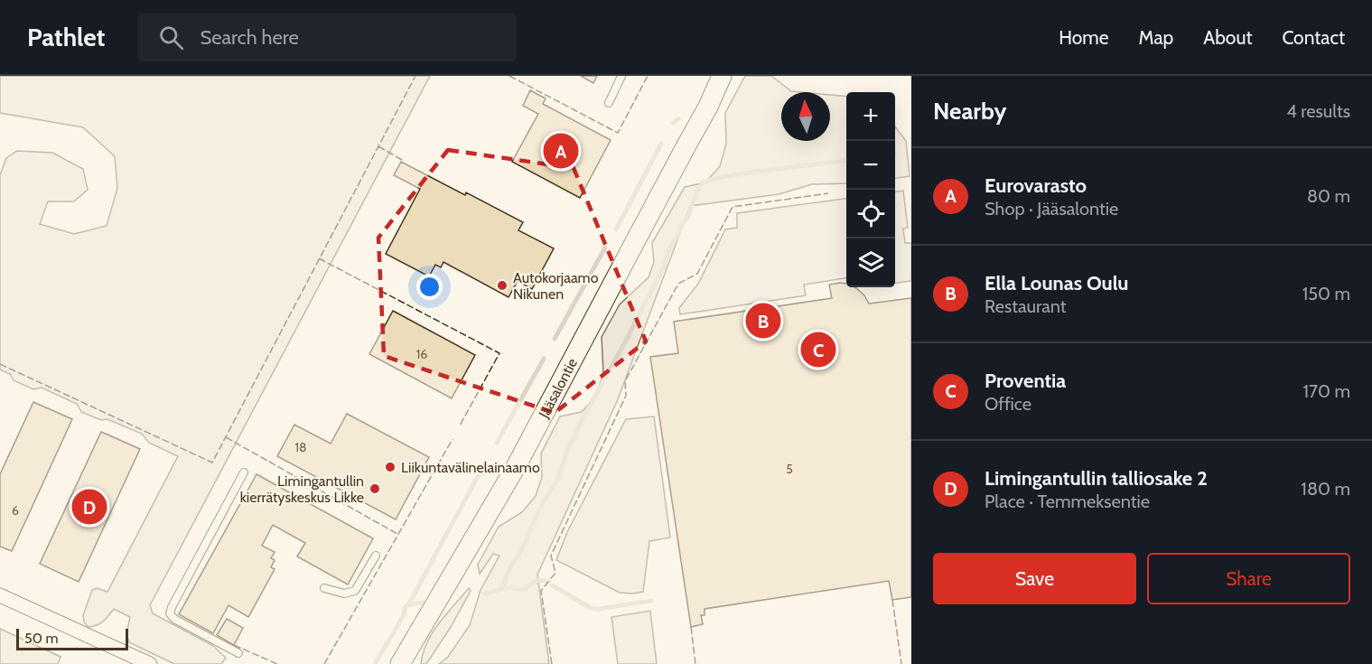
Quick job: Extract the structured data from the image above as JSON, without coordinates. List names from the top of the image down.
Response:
{
  "streets": {
    "main road": ["Jääsalontie"]
  },
  "places": ["Autokorjaamo Nikunen", "Liikuntavälinelainaamo", "Limingantullin kierrätyskeskus Likke"],
  "house_numbers": [
    "16",
    "18",
    "5",
    "6"
  ],
  "scale_bar": "50 m",
  "north": "top",
  "page": {
    "header": "Pathlet",
    "search": "Search here",
    "nav": [
      "Home",
      "Map",
      "About",
      "Contact"
    ],
    "heading": ["Nearby", "4 results"],
    "map_buttons": ["+", "−"],
    "pins": [
      "A",
      "B",
      "C",
      "D"
    ],
    "list": [
      {
        "mark": "A",
        "name": "Eurovarasto",
        "note": "Shop · Jääsalontie",
        "value": "80 m"
      },
      {
        "mark": "B",
        "name": "Ella Lounas Oulu",
        "note": "Restaurant",
        "value": "150 m"
      },
      {
        "mark": "C",
        "name": "Proventia",
        "note": "Office",
        "value": "170 m"
      },
      {
        "mark": "D",
        "name": "Limingantullin talliosake 2",
        "note": "Place · Temmeksentie",
        "value": "180 m"
      }
    ],
    "buttons": ["Save", "Share"],
    "scale": "50 m"
  }
}
